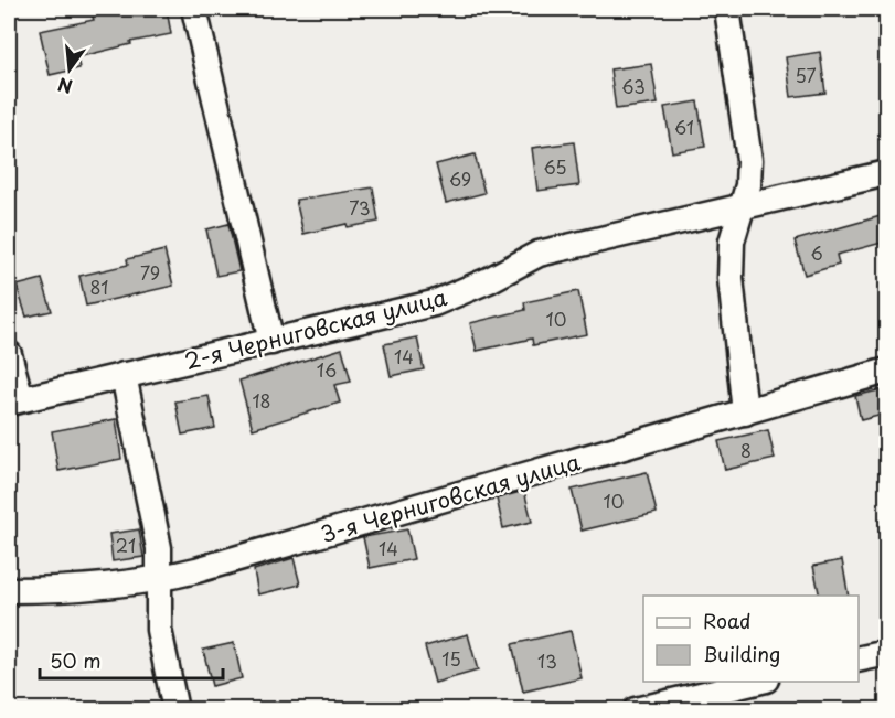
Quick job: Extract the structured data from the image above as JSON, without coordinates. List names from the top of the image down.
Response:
{
  "streets": {
    "street": ["2-я Черниговская улица", "3-я Черниговская улица"]
  },
  "house_numbers": [
    "57",
    "63",
    "61",
    "65",
    "69",
    "73",
    "6",
    "79",
    "81",
    "10",
    "14",
    "16",
    "18",
    "8",
    "10",
    "21",
    "14",
    "15",
    "13"
  ],
  "legend": ["Road", "Building"],
  "scale_bar": "50 m",
  "north": "bottom"
}
